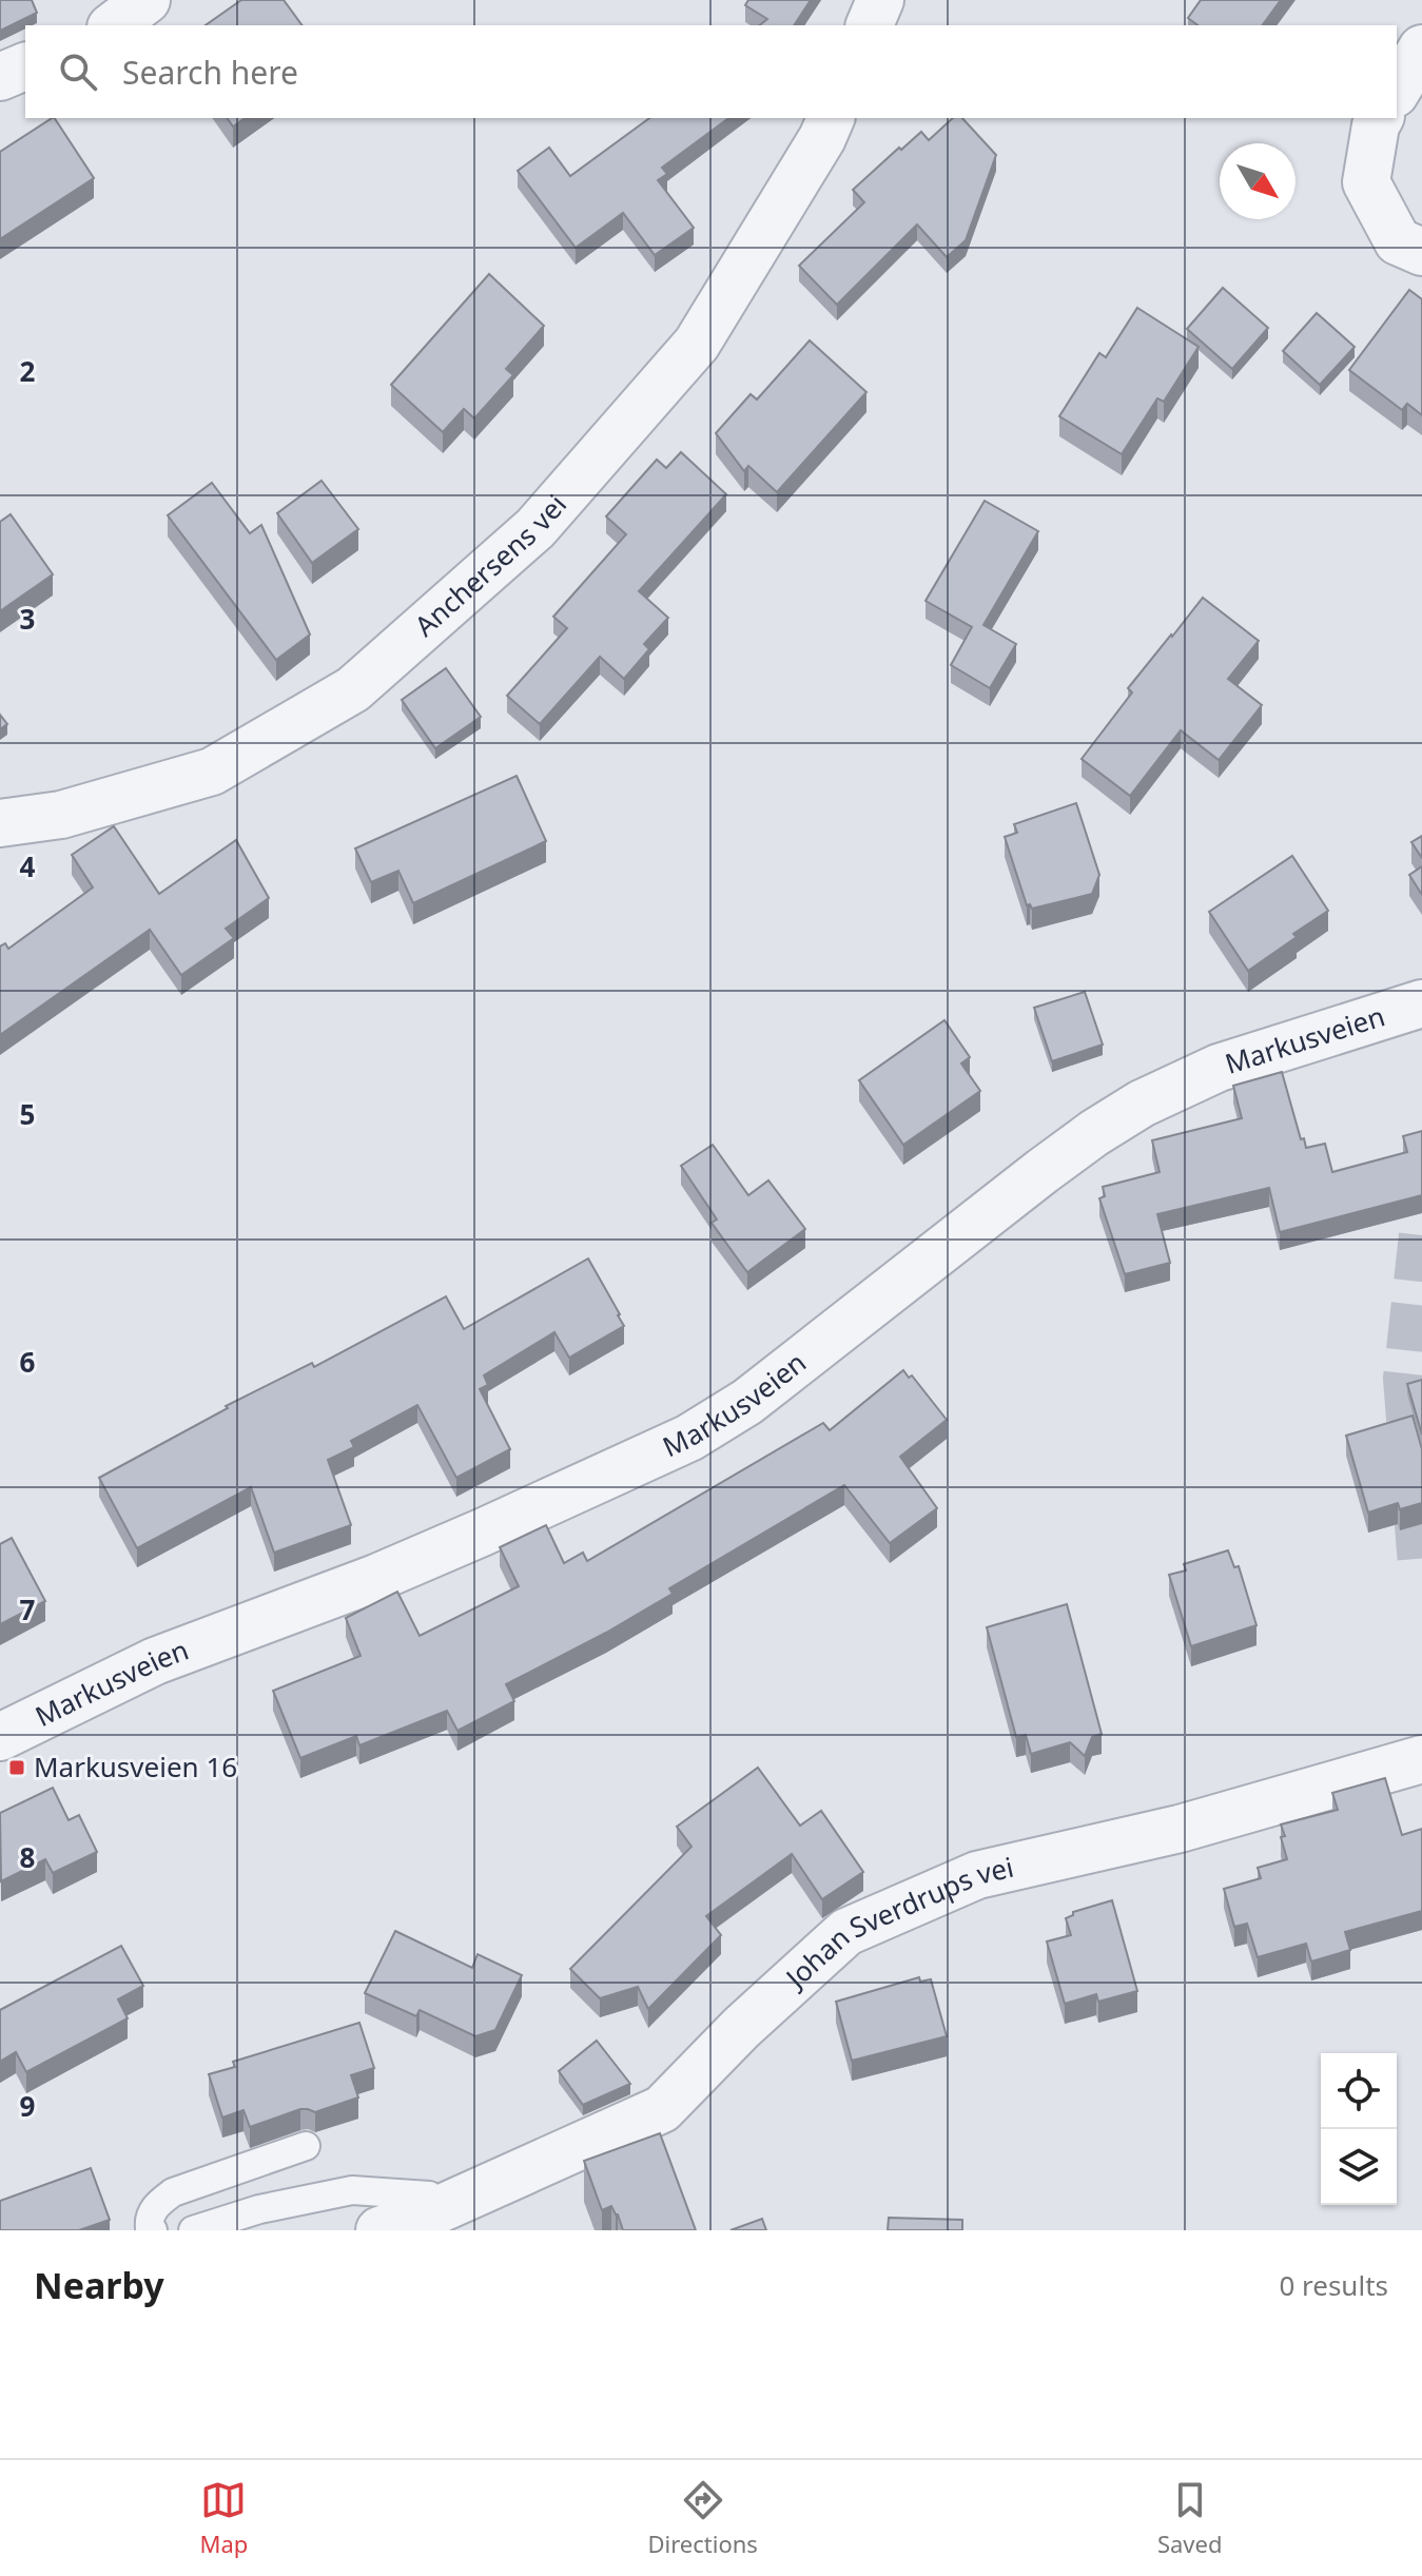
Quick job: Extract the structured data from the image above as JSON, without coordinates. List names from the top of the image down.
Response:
{
  "streets": {
    "street": ["Anchersens vei", "Markusveien", "Johan Sverdrups vei"]
  },
  "places": {
    "transit": ["Markusveien 16"]
  },
  "north": "bottom right",
  "page": {
    "search": "Search here",
    "heading": ["Nearby", "0 results"],
    "nav": ["Map", "Directions", "Saved"]
  },
  "grid": {
    "rows": [
      "2",
      "3",
      "4",
      "5",
      "6",
      "7",
      "8",
      "9"
    ]
  }
}
